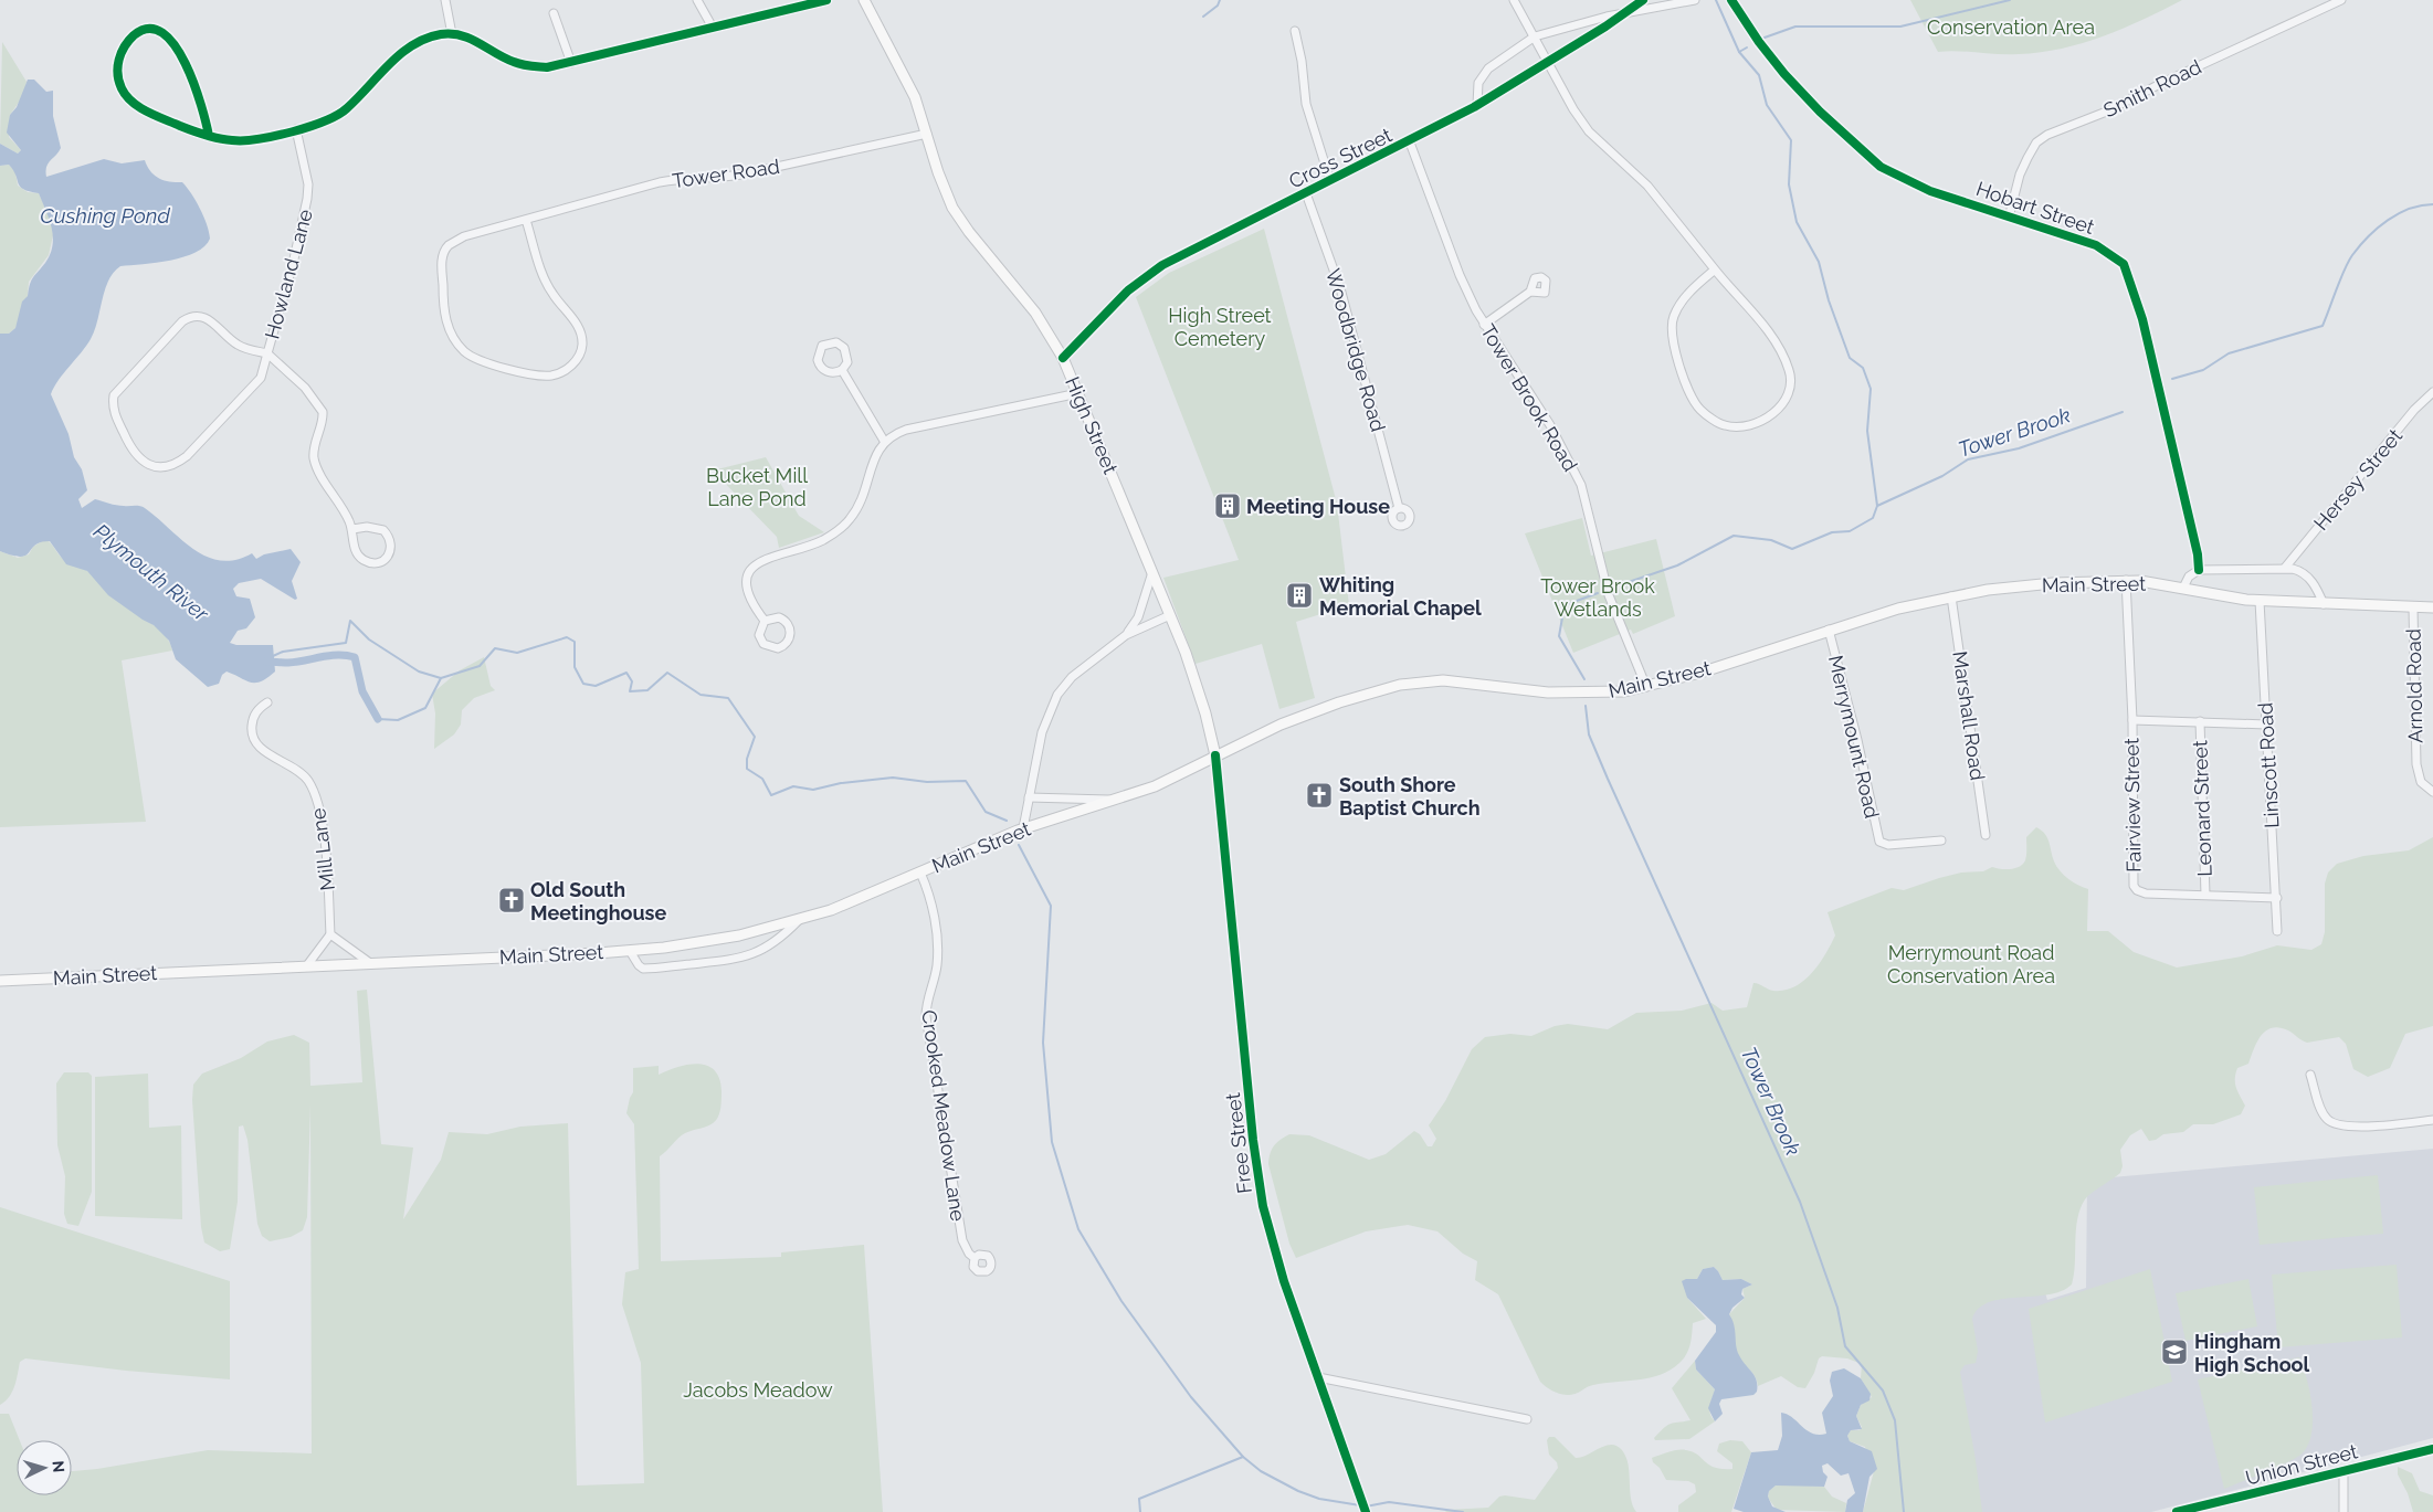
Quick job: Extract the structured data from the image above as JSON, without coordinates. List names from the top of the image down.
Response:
{
  "streets": {
    "main road": ["High Street", "Main Street"],
    "street": [
      "Smith Road",
      "Cross Street",
      "Tower Road",
      "Hobart Street",
      "Howland Lane",
      "Woodbridge Road",
      "Tower Brook Road",
      "Hersey Street",
      "Arnold Road",
      "Marshall Road",
      "Merrymount Road",
      "Linscott Road",
      "Fairview Street",
      "Leonard Street",
      "Mill Lane",
      "Crooked Meadow Lane",
      "Free Street",
      "Union Street"
    ]
  },
  "crossings": [
    ["Smith Road", "Hobart Street"],
    ["Cross Street", "Woodbridge Road"],
    ["Cross Street", "Tower Brook Road"],
    ["Cross Street", "High Street"],
    ["Tower Road", "High Street"],
    ["Tower Brook Road", "Main Street"],
    ["High Street", "Main Street"],
    ["High Street", "Free Street"],
    ["Main Street", "Arnold Road"],
    ["Main Street", "Marshall Road"],
    ["Main Street", "Merrymount Road"],
    ["Main Street", "Linscott Road"],
    ["Main Street", "Fairview Street"],
    ["Main Street", "Crooked Meadow Lane"],
    ["Main Street", "Free Street"],
    ["Linscott Road", "Fairview Street"],
    ["Fairview Street", "Leonard Street"]
  ],
  "water": ["Cushing Pond", "Tower Brook", "Plymouth River"],
  "parks": [
    "Conservation Area",
    "High Street Cemetery",
    "Bucket Mill Lane Pond",
    "Tower Brook Wetlands",
    "Merrymount Road Conservation Area",
    "Jacobs Meadow"
  ],
  "places": {
    "building": ["Meeting House", "Whiting Memorial Chapel"],
    "church": ["South Shore Baptist Church", "Old South Meetinghouse"],
    "school or university": ["Hingham High School"]
  },
  "north": "right"
}
